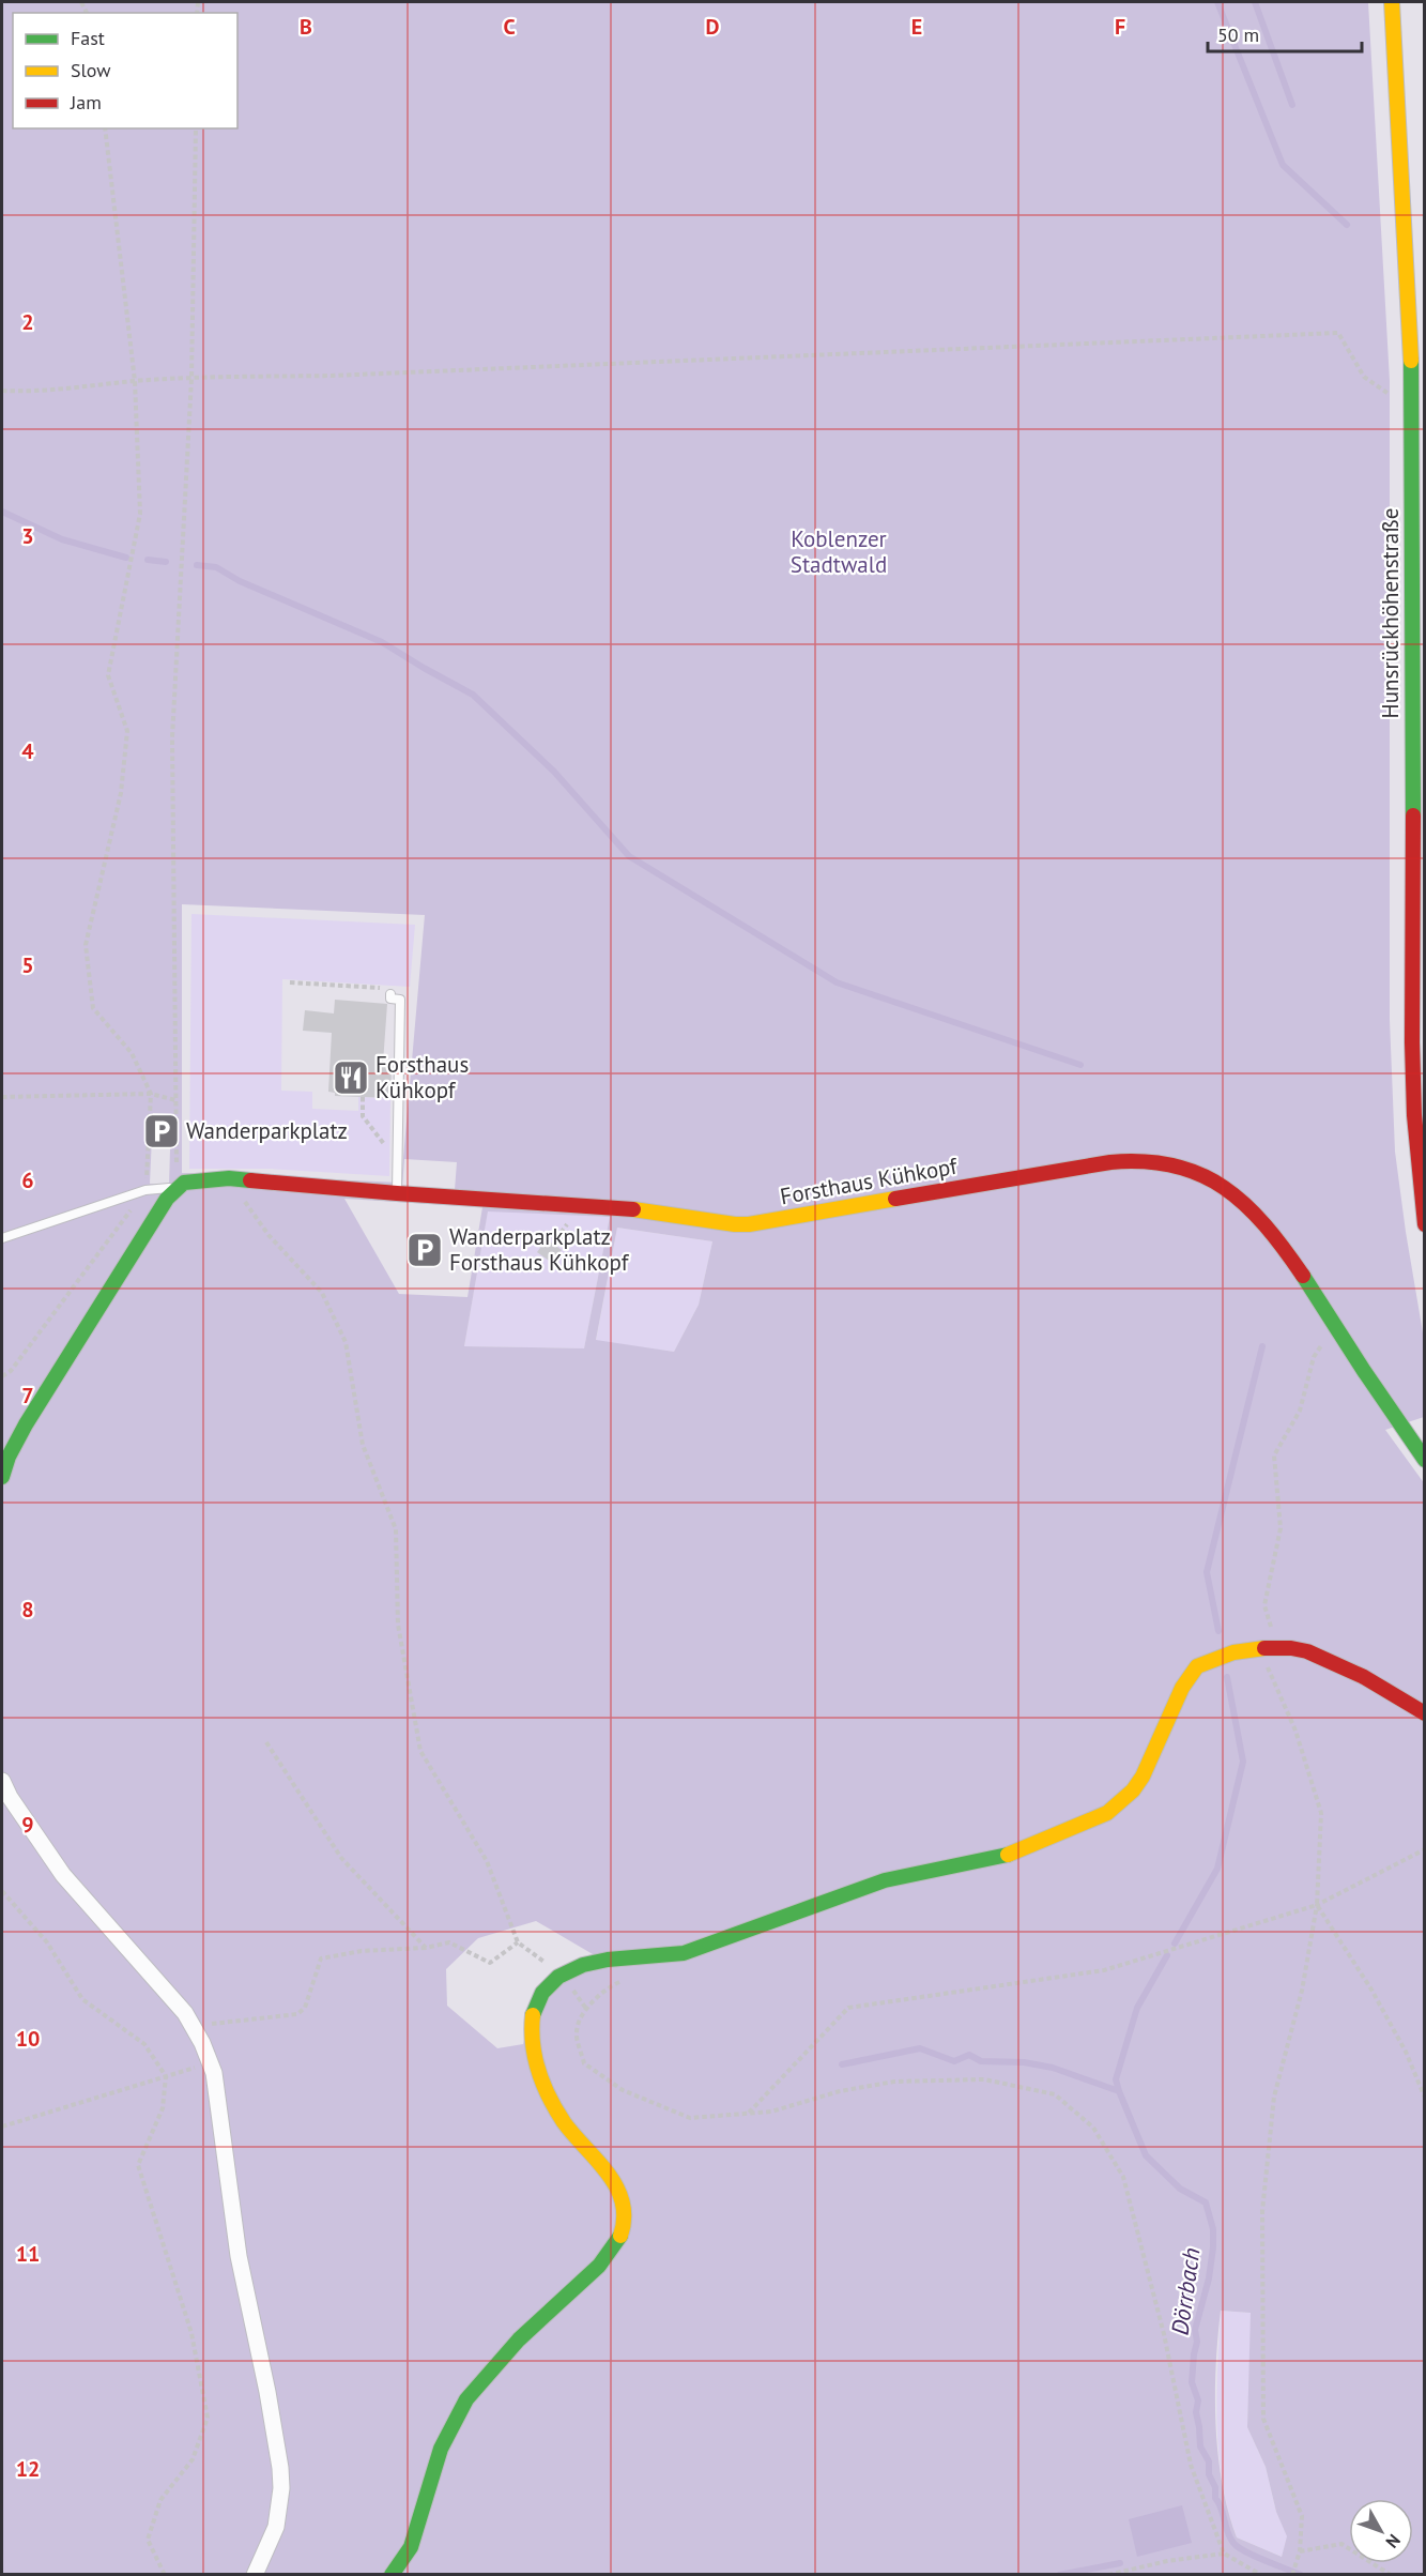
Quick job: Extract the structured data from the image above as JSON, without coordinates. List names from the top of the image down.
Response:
{
  "streets": {
    "street": ["Hunsrückhöhenstraße", "Forsthaus Kühkopf"]
  },
  "water": ["Dörrbach"],
  "parks": ["Koblenzer Stadtwald"],
  "places": {
    "restaurant": ["Forsthaus Kühkopf"],
    "parking": ["Wanderparkplatz", "Wanderparkplatz Forsthaus Kühkopf"]
  },
  "legend": ["Fast", "Slow", "Jam"],
  "scale_bar": "50 m",
  "north": "bottom right",
  "grid": {
    "columns": [
      "B",
      "C",
      "D",
      "E",
      "F"
    ],
    "rows": [
      "2",
      "3",
      "4",
      "5",
      "6",
      "7",
      "8",
      "9",
      "10",
      "11",
      "12"
    ]
  }
}
